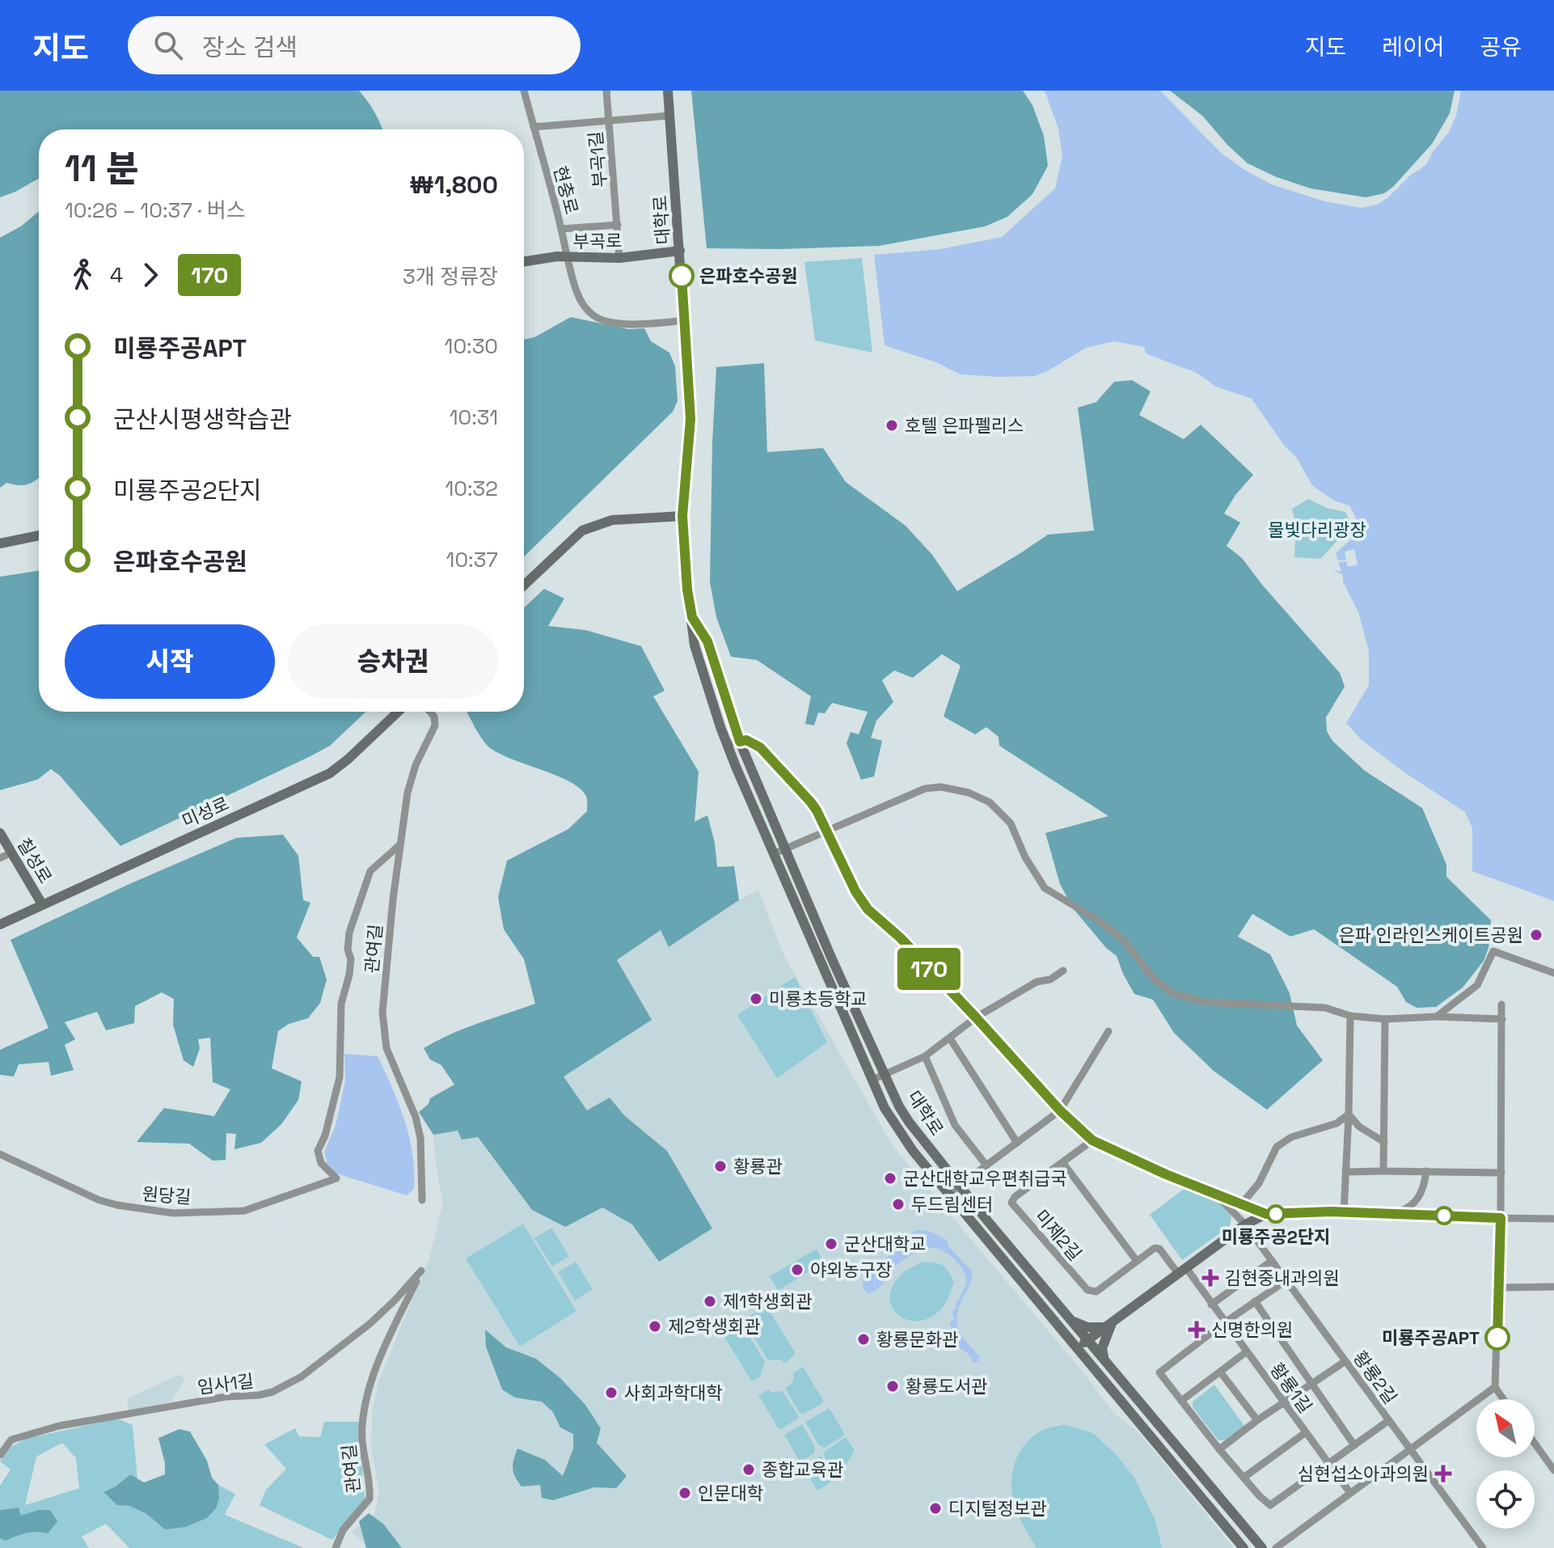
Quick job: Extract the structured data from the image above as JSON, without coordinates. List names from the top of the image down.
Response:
{
  "streets": {
    "street": [
      "부곡1길",
      "현충로",
      "대학로",
      "부곡로",
      "미성로",
      "칠성로",
      "관여길",
      "원당길",
      "미제2길",
      "황룡2길",
      "임사1길",
      "황룡1길"
    ]
  },
  "crossings": [
    ["부곡1길", "부곡로"],
    ["현충로", "대학로"],
    ["현충로", "부곡로"],
    ["대학로", "부곡로"],
    ["미성로", "칠성로"],
    ["관여길", "원당길"],
    ["관여길", "임사1길"],
    ["미제2길", "황룡1길"]
  ],
  "parks": ["물빛다리광장"],
  "places": {
    "other": [
      "은파호수공원",
      "호텔 은파펠리스",
      "은파 인라인스케이트공원",
      "미룡초등학교",
      "황룡관",
      "군산대학교우편취급국",
      "두드림센터",
      "미룡주공2단지",
      "군산대학교",
      "야외농구장",
      "제1학생회관",
      "제2학생회관",
      "미룡주공APT",
      "황룡문화관",
      "황룡도서관",
      "사회과학대학",
      "종합교육관",
      "인문대학",
      "디지털정보관"
    ],
    "health": ["김현중내과의원", "신명한의원", "심현섭소아과의원"]
  },
  "lines": ["bus line 170"],
  "north": "top left",
  "page": {
    "header": "지도",
    "search": "장소 검색",
    "nav": ["지도", "레이어", "공유"],
    "on_map": "170",
    "heading": ["11 분", "10:26 – 10:37 · 버스", "₩1,800"],
    "legs": ["4", "170", "3개 정류장"],
    "list": [
      {
        "name": "미룡주공APT",
        "value": "10:30"
      },
      {
        "name": "군산시평생학습관",
        "value": "10:31"
      },
      {
        "name": "미룡주공2단지",
        "value": "10:32"
      },
      {
        "name": "은파호수공원",
        "value": "10:37"
      }
    ],
    "buttons": ["시작", "승차권"]
  }
}
